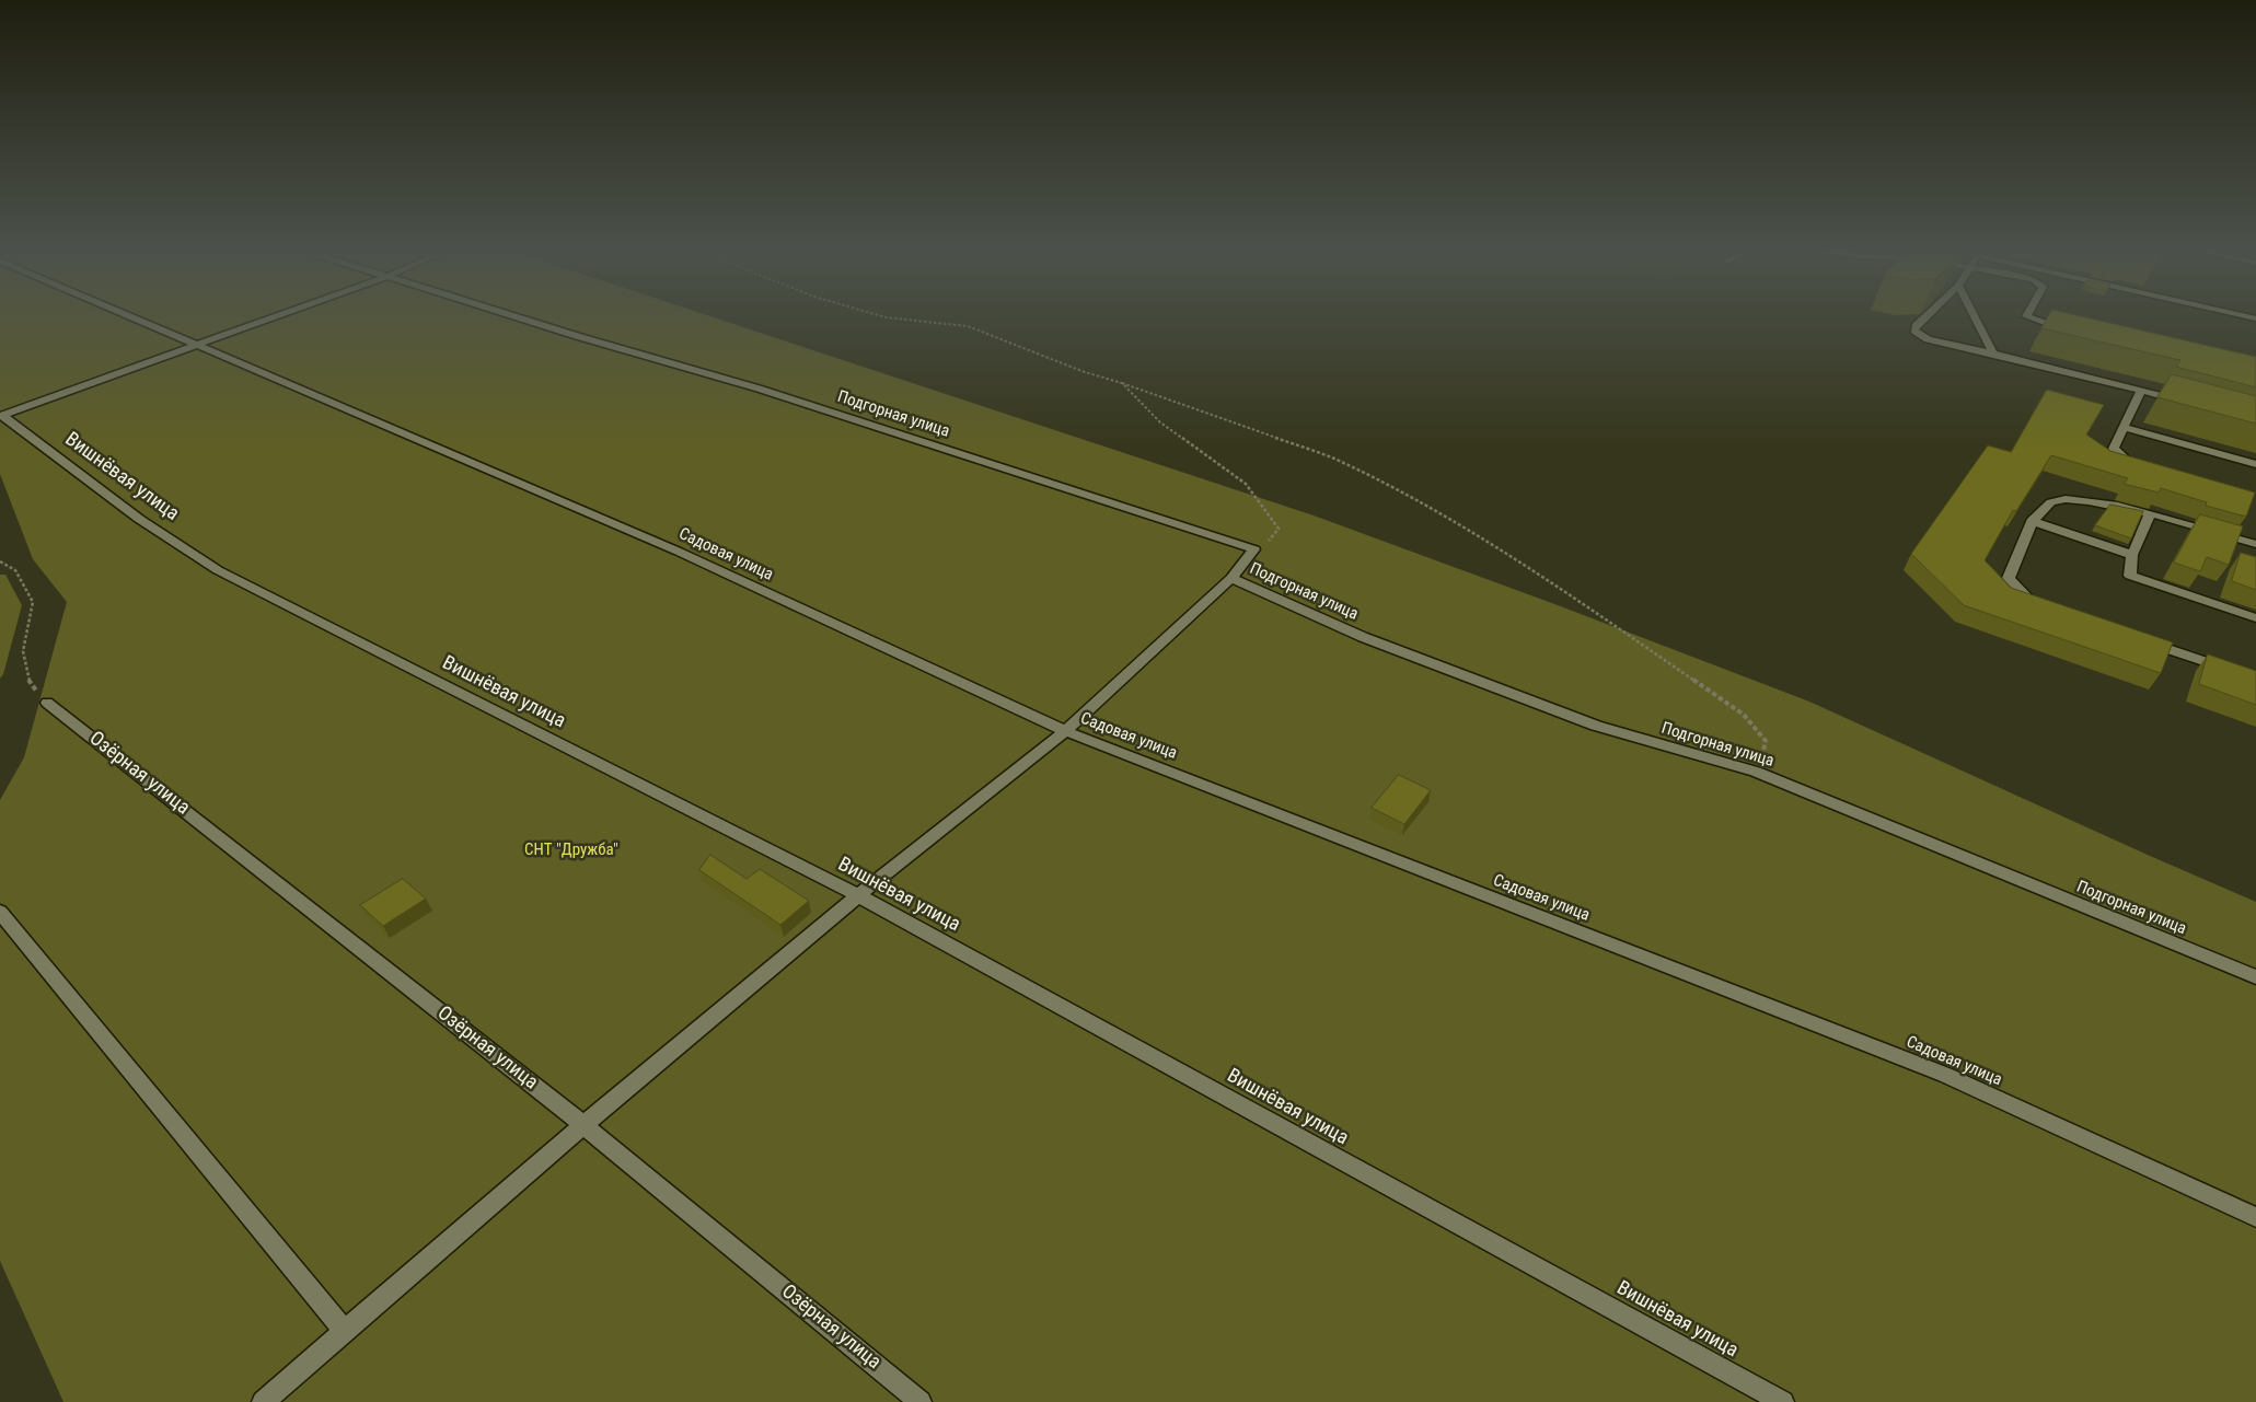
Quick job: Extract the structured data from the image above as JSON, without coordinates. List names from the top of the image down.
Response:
{
  "streets": {
    "lane": [
      "Подгорная улица",
      "Вишнёвая улица",
      "Садовая улица",
      "Озёрная улица"
    ]
  },
  "parks": ["СНТ \"Дружба\""]
}
